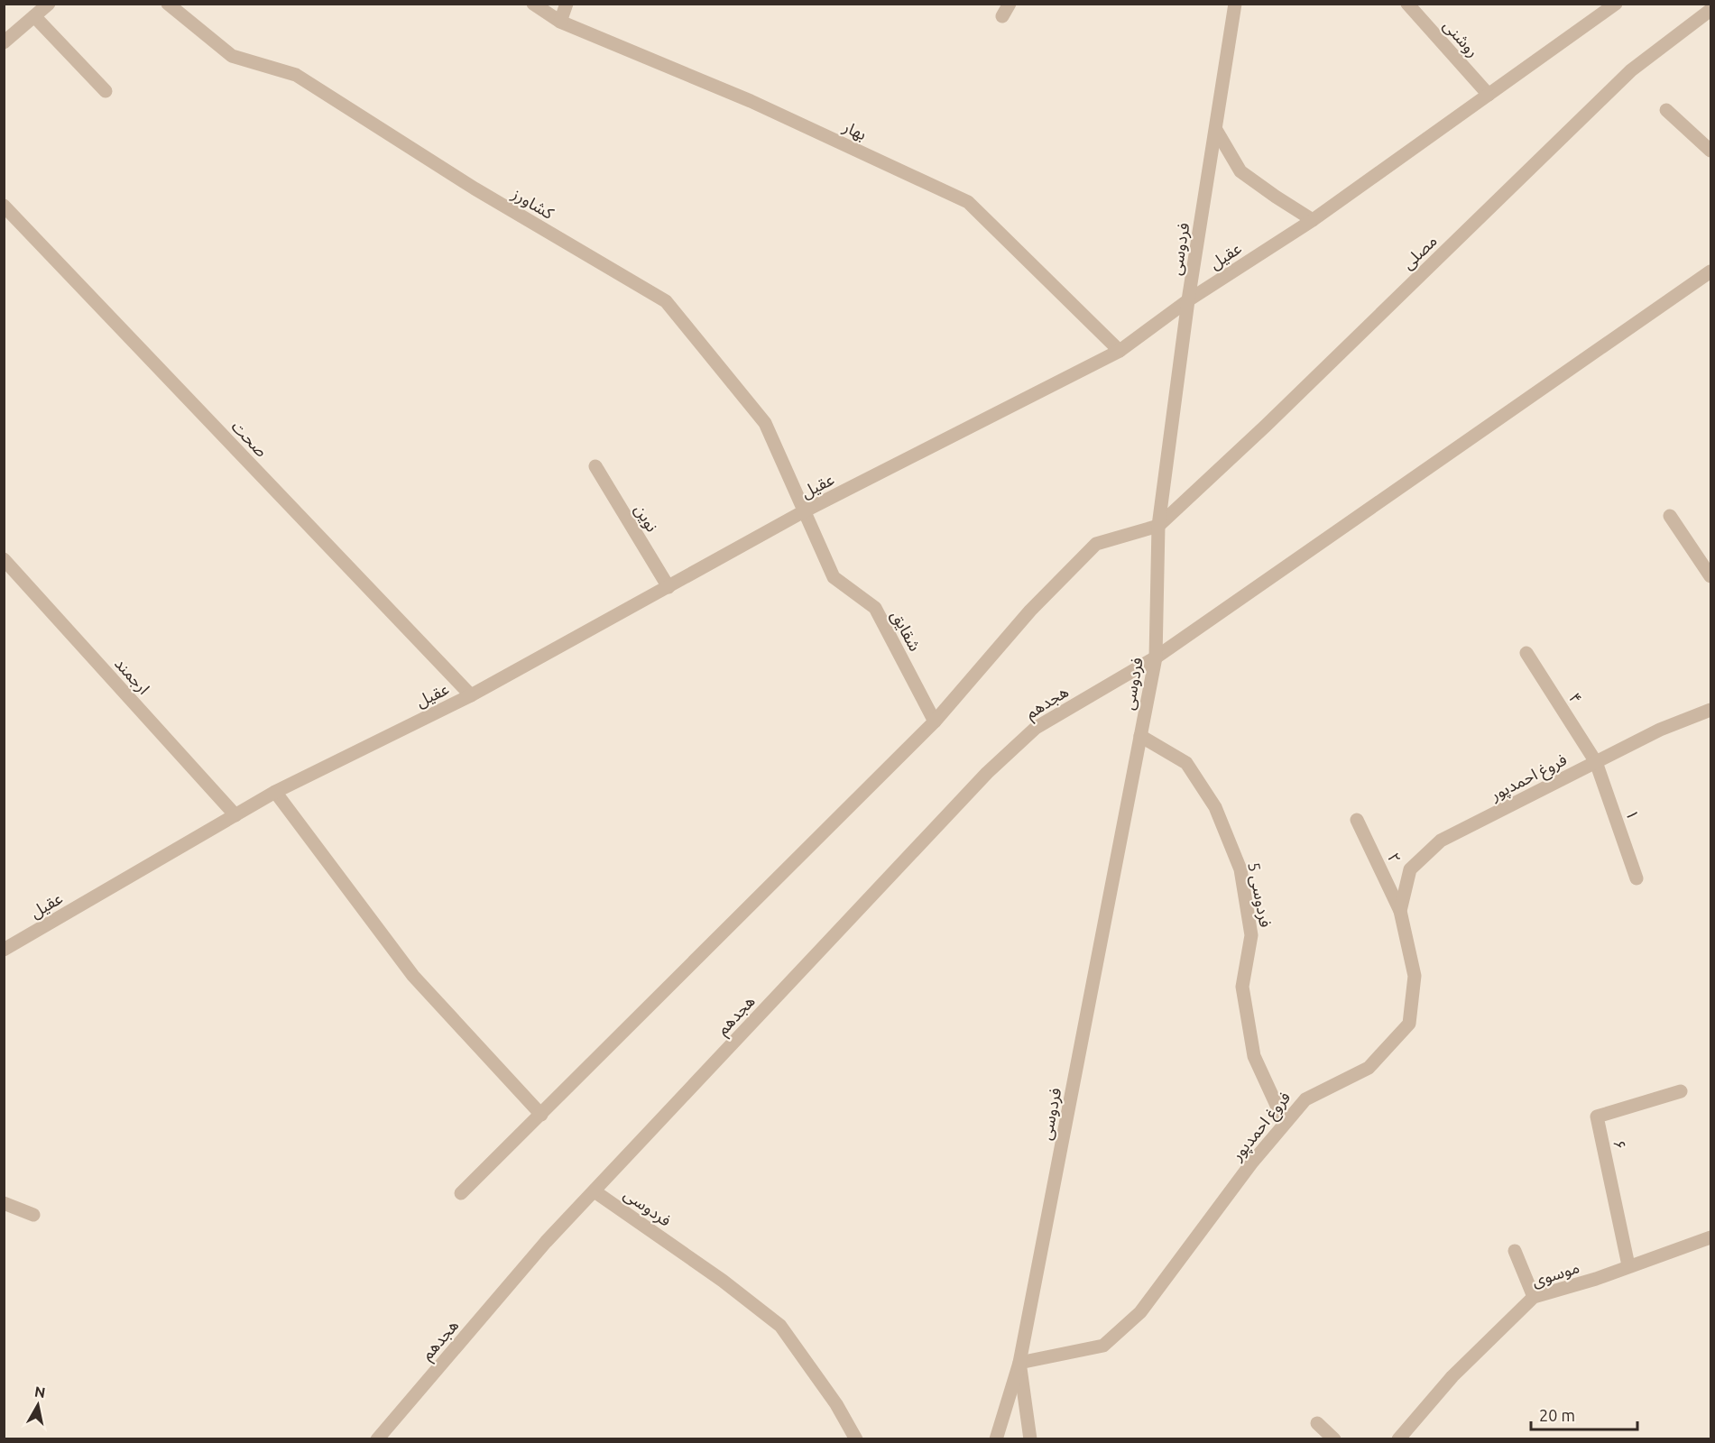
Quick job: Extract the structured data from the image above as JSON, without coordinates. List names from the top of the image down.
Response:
{
  "streets": {
    "street": [
      "روشنی",
      "بهار",
      "کشاورز",
      "فردوسی",
      "مصلی",
      "عقیل",
      "صحت",
      "نوین",
      "شقایق",
      "ارجمند",
      "۴",
      "هجدهم",
      "فروغ احمدپور",
      "۱",
      "۲",
      "5 فردوسی",
      "۶",
      "موسوی"
    ]
  },
  "crossings": [
    ["روشنی", "عقیل"],
    ["بهار", "عقیل"],
    ["کشاورز", "عقیل"],
    ["کشاورز", "شقایق"],
    ["فردوسی", "مصلی"],
    ["فردوسی", "عقیل"],
    ["فردوسی", "هجدهم"],
    ["فردوسی", "فروغ احمدپور"],
    ["فردوسی", "5 فردوسی"],
    ["عقیل", "صحت"],
    ["عقیل", "نوین"],
    ["عقیل", "شقایق"],
    ["عقیل", "ارجمند"],
    ["۴", "فروغ احمدپور"],
    ["۴", "۱"],
    ["فروغ احمدپور", "۱"],
    ["فروغ احمدپور", "۲"],
    ["فروغ احمدپور", "5 فردوسی"],
    ["۶", "موسوی"]
  ],
  "scale_bar": "20 m",
  "north": "top"
}
